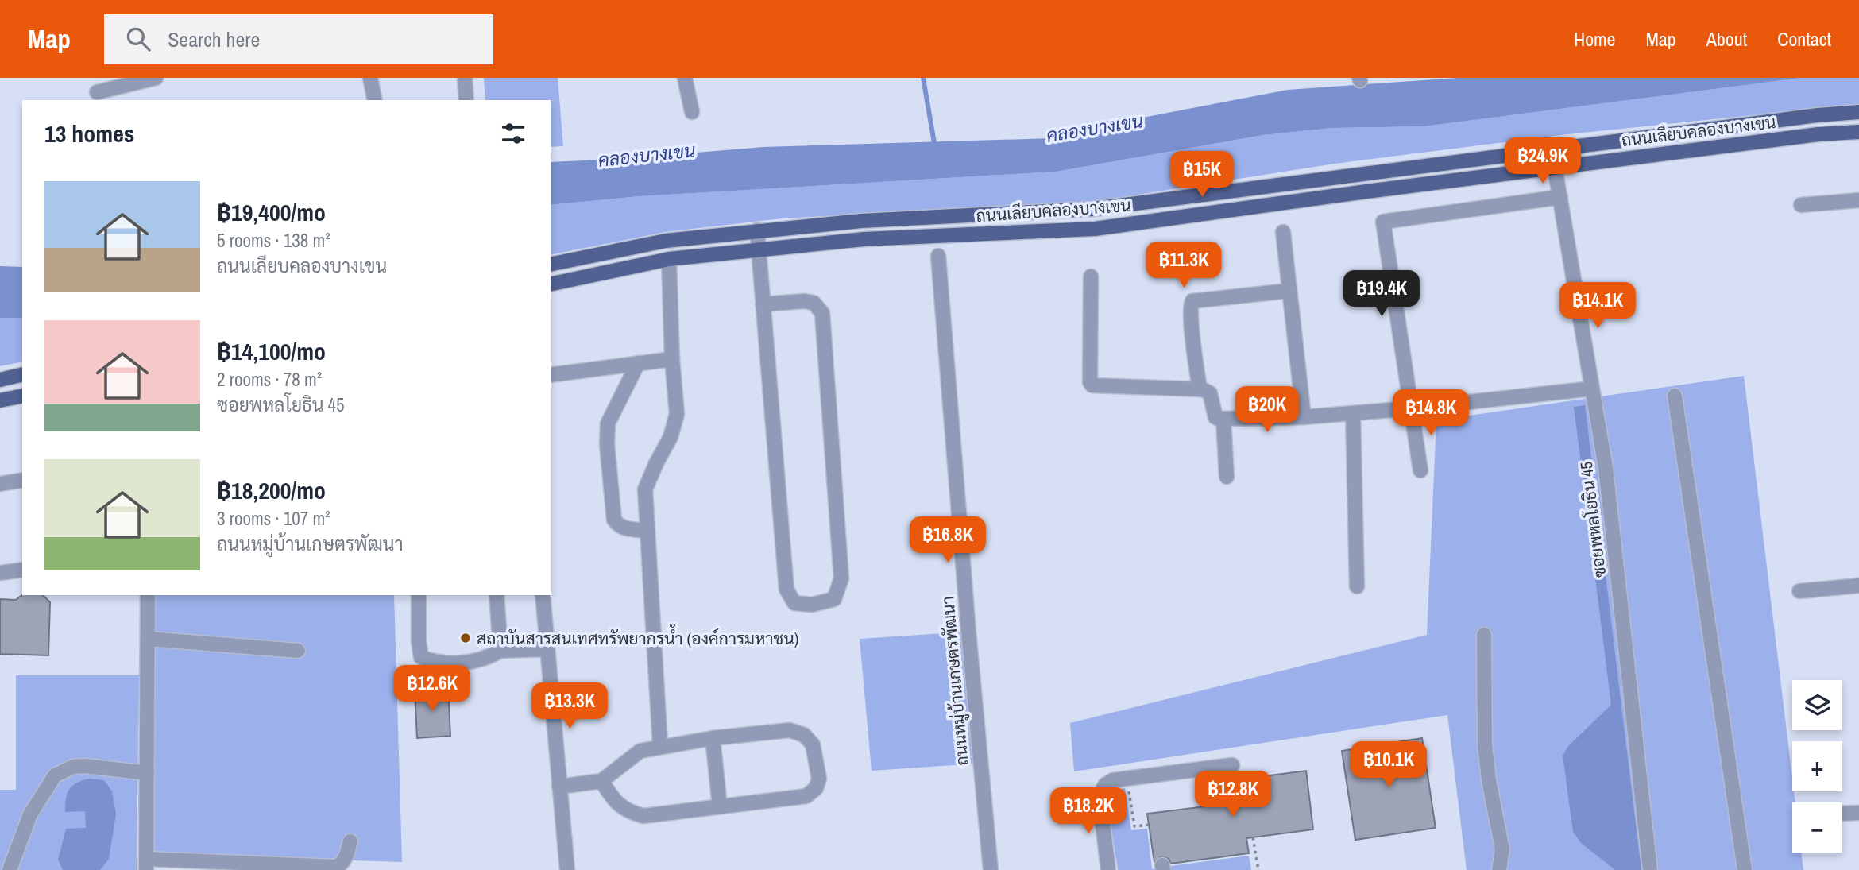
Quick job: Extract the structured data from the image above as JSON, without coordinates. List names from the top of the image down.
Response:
{
  "streets": {
    "main road": ["ถนนเลียบคลองบางเขน"],
    "street": ["ซอยพหลโยธิน 45", "ถนนหมู่บ้านเกษตรพัฒนา"]
  },
  "crossings": [
    ["ถนนเลียบคลองบางเขน", "ซอยพหลโยธิน 45"]
  ],
  "water": ["คลองบางเขน"],
  "places": ["สถาบันสารสนเทศทรัพยากรน้ำ (องค์การมหาชน)"],
  "page": {
    "header": "Map",
    "search": "Search here",
    "nav": [
      "Home",
      "Map",
      "About",
      "Contact"
    ],
    "heading": "13 homes",
    "price": [
      "฿24.9K",
      "฿15K",
      "฿11.3K",
      "฿19.4K",
      "฿14.1K",
      "฿20K",
      "฿14.8K",
      "฿16.8K",
      "฿12.6K",
      "฿13.3K",
      "฿10.1K",
      "฿12.8K",
      "฿18.2K"
    ],
    "list": [
      {
        "name": "฿19,400/mo",
        "note": "5 rooms · 138 m² · ถนนเลียบคลองบางเขน"
      },
      {
        "name": "฿14,100/mo",
        "note": "2 rooms · 78 m² · ซอยพหลโยธิน 45"
      },
      {
        "name": "฿18,200/mo",
        "note": "3 rooms · 107 m² · ถนนหมู่บ้านเกษตรพัฒนา"
      }
    ],
    "map_buttons": ["+", "−"]
  }
}
